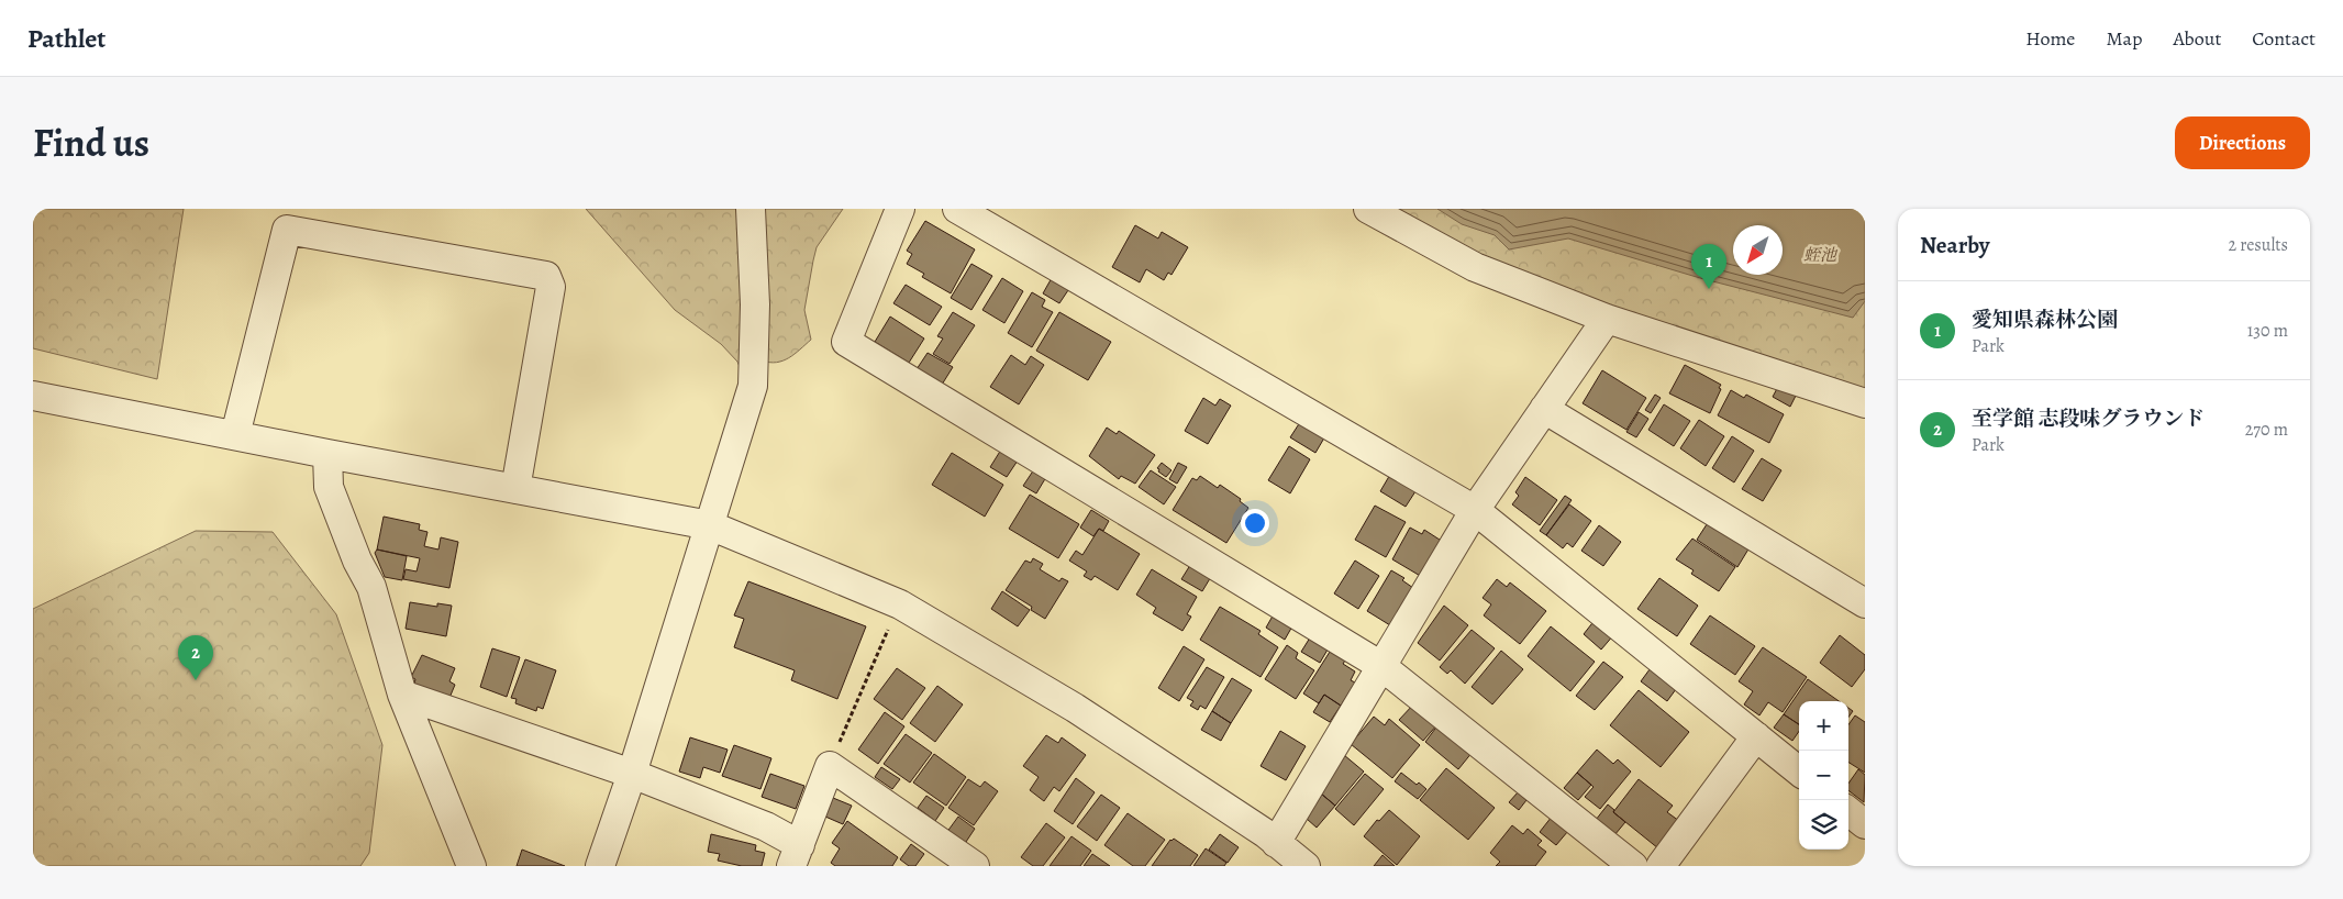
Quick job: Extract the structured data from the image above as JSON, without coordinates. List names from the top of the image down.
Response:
{
  "water": ["蛭池"],
  "north": "bottom left",
  "page": {
    "header": "Pathlet",
    "nav": [
      "Home",
      "Map",
      "About",
      "Contact"
    ],
    "title": "Find us",
    "buttons": "Directions",
    "heading": ["Nearby", "2 results"],
    "pins": ["1", "2"],
    "list": [
      {
        "mark": "1",
        "name": "愛知県森林公園",
        "note": "Park",
        "value": "130 m"
      },
      {
        "mark": "2",
        "name": "至学館 志段味グラウンド",
        "note": "Park",
        "value": "270 m"
      }
    ],
    "map_buttons": ["+", "−"]
  }
}
